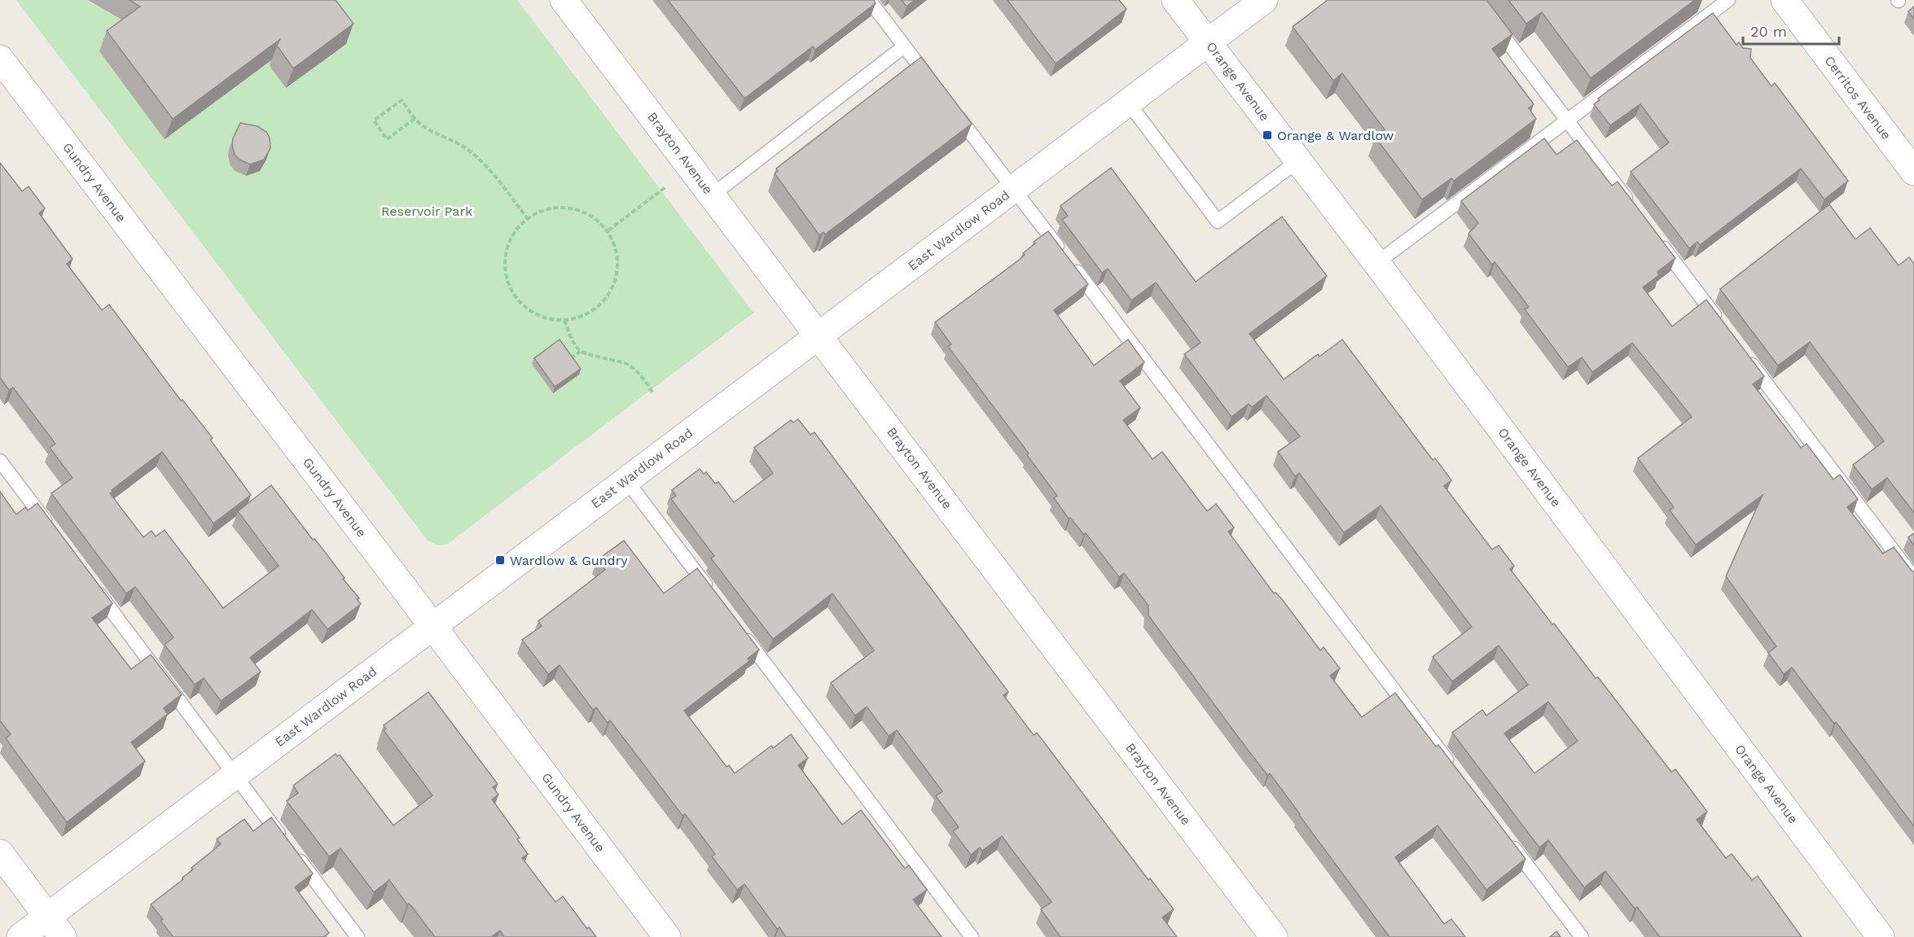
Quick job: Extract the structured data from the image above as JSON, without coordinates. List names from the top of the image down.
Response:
{
  "streets": {
    "street": [
      "Orange Avenue",
      "Cerritos Avenue",
      "Brayton Avenue",
      "Gundry Avenue",
      "East Wardlow Road"
    ]
  },
  "crossings": [
    ["Orange Avenue", "East Wardlow Road"],
    ["Brayton Avenue", "East Wardlow Road"],
    ["Gundry Avenue", "East Wardlow Road"]
  ],
  "parks": ["Reservoir Park"],
  "places": {
    "transit": ["Orange & Wardlow", "Wardlow & Gundry"]
  },
  "scale_bar": "20 m"
}
